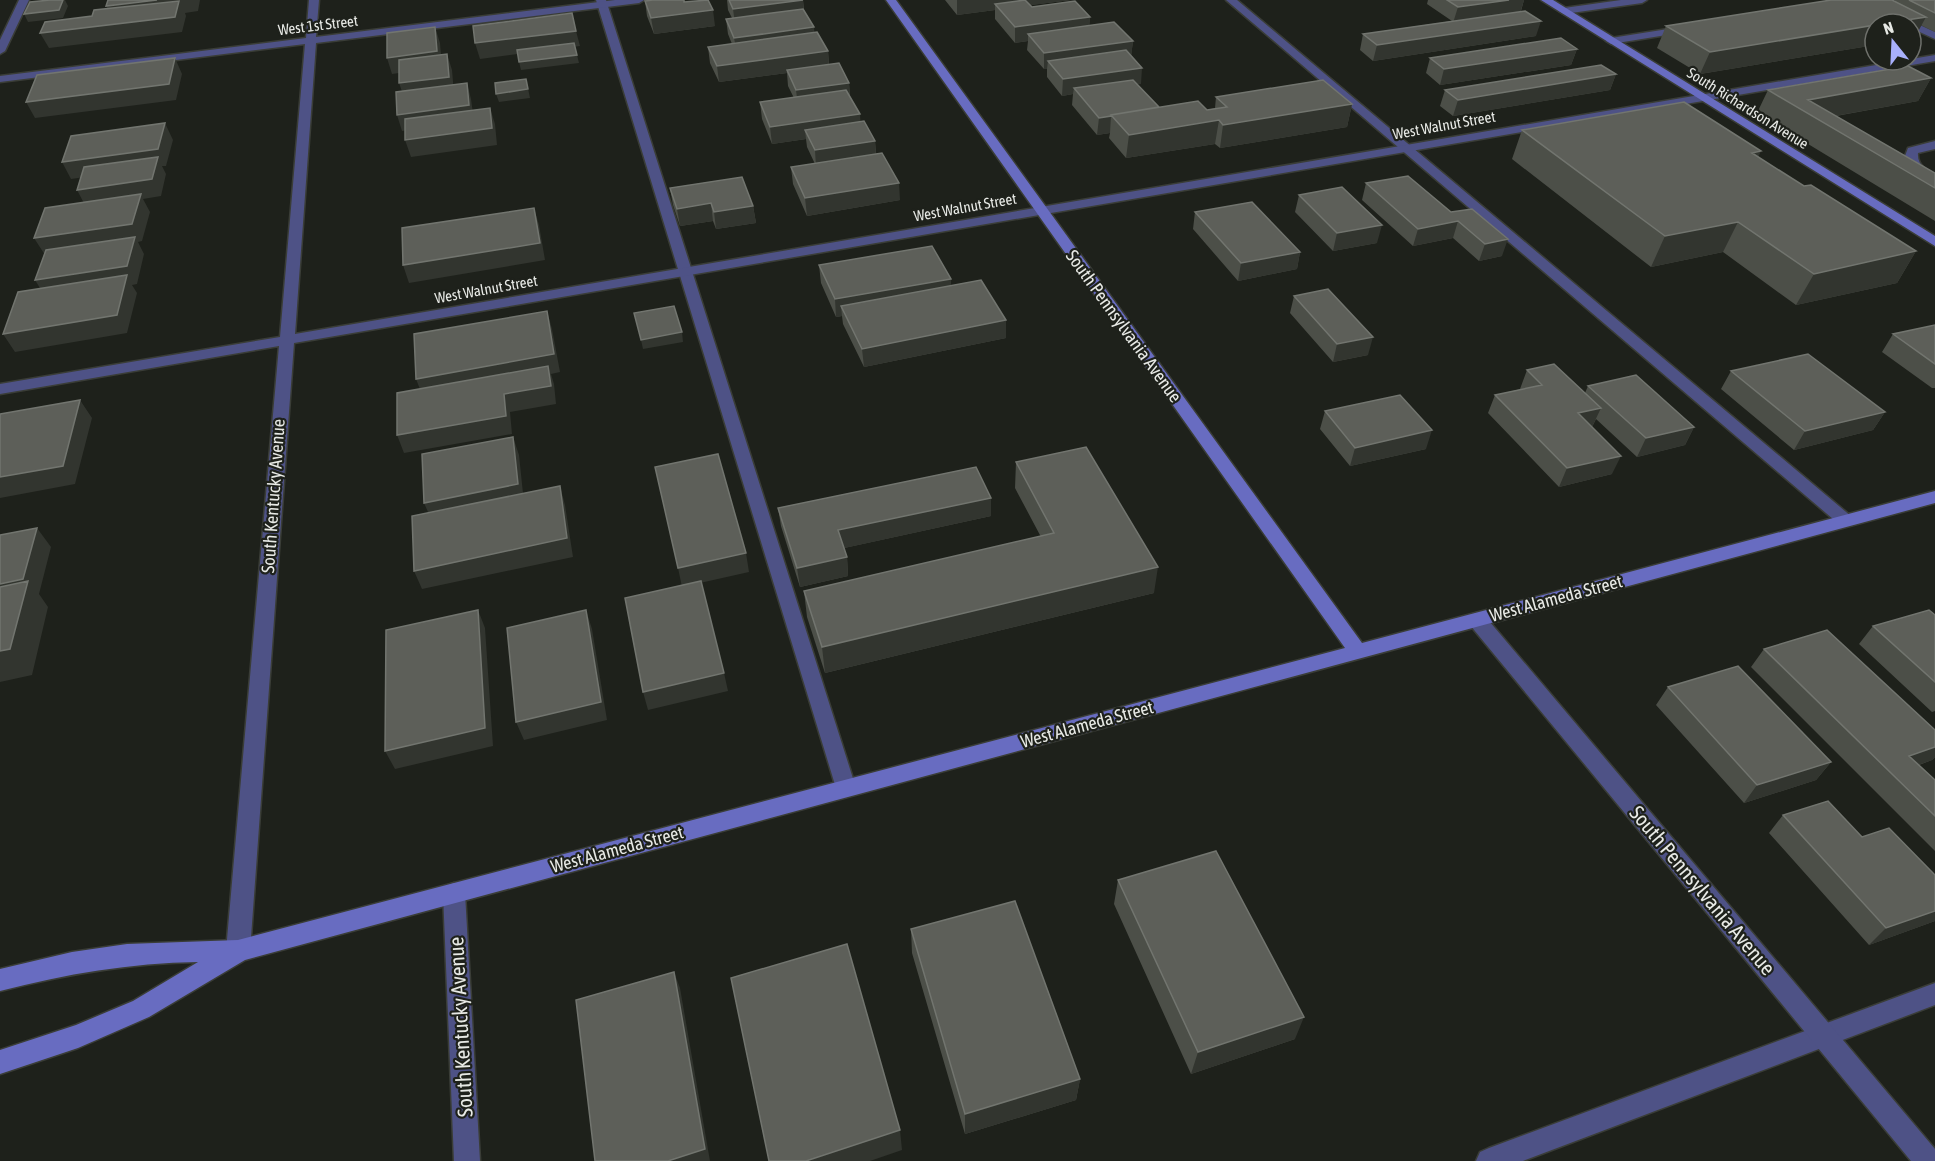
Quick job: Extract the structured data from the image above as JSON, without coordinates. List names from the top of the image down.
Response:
{
  "streets": {
    "street": [
      "West 1st Street",
      "South Richardson Avenue",
      "West Walnut Street",
      "South Pennsylvania Avenue",
      "South Kentucky Avenue",
      "West Alameda Street"
    ]
  },
  "crossings": [
    ["West 1st Street", "South Kentucky Avenue"],
    ["South Richardson Avenue", "West Walnut Street"],
    ["West Walnut Street", "South Pennsylvania Avenue"],
    ["West Walnut Street", "South Kentucky Avenue"],
    ["South Pennsylvania Avenue", "West Alameda Street"],
    ["South Kentucky Avenue", "West Alameda Street"]
  ],
  "north": "top"
}
